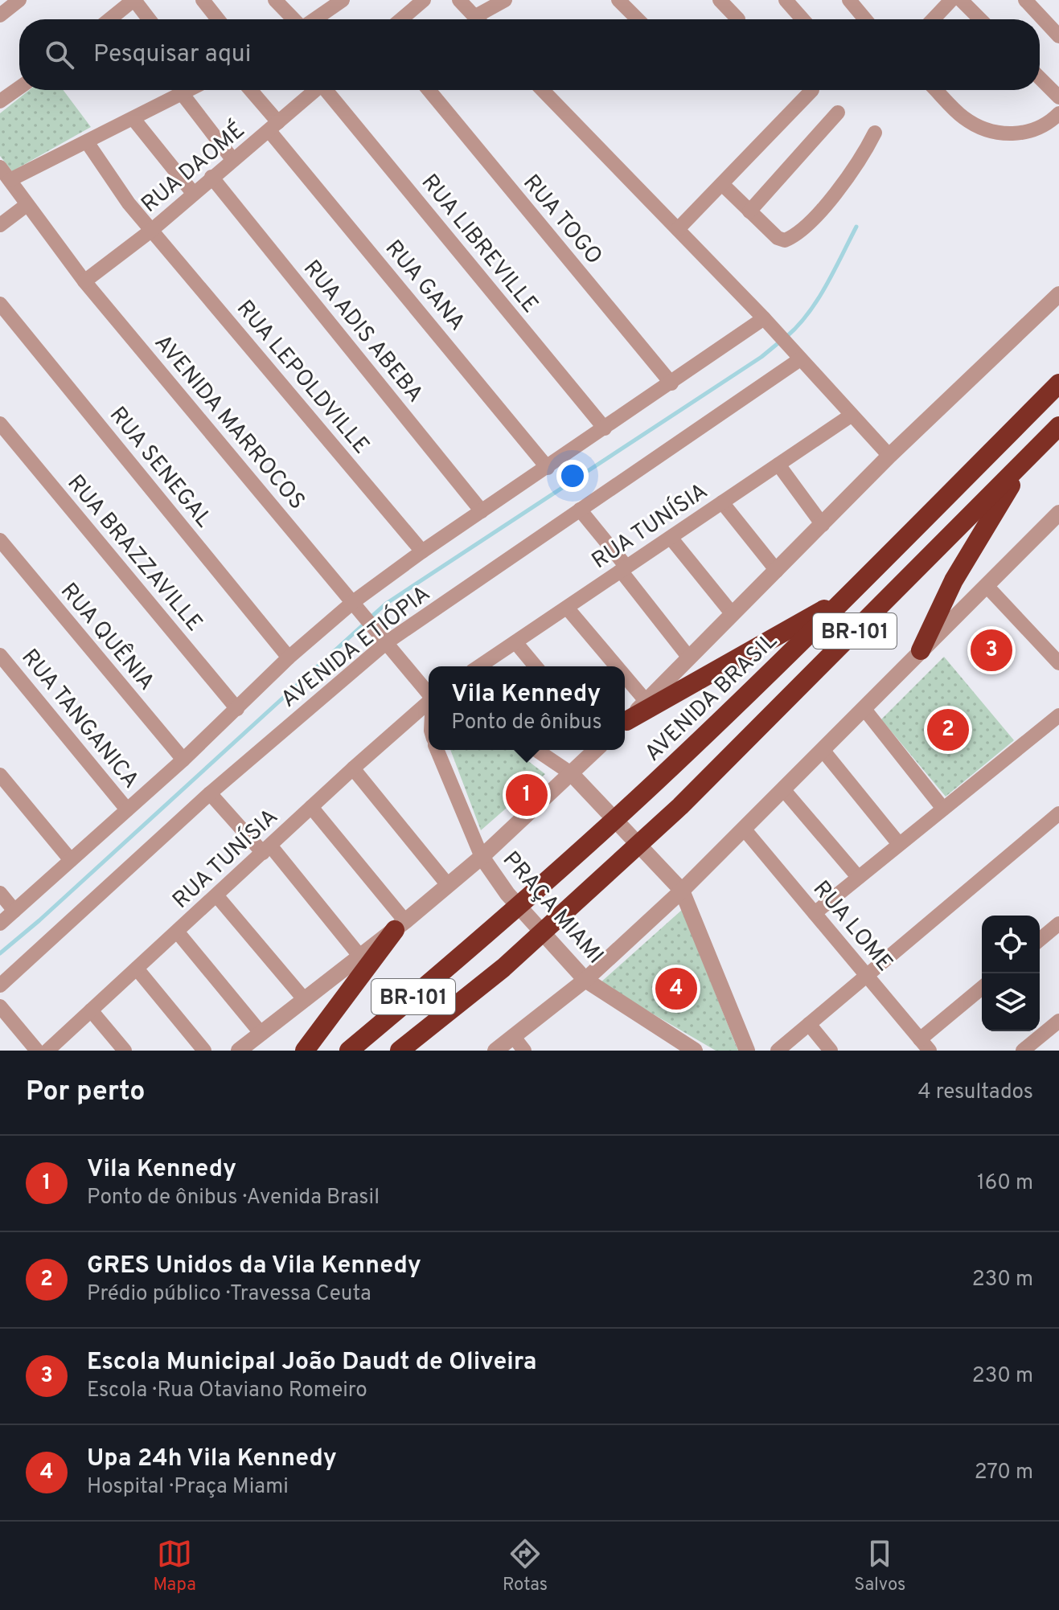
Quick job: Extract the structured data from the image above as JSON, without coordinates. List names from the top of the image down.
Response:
{
  "streets": {
    "highway": ["BR-101", "AVENIDA BRASIL"],
    "street": [
      "RUA DAOMÉ",
      "RUA TOGO",
      "RUA LIBREVILLE",
      "RUA GANA",
      "RUA ADIS ABEBA",
      "RUA LEPOLDVILLE",
      "AVENIDA MARROCOS",
      "RUA SENEGAL",
      "RUA TUNÍSIA",
      "RUA BRAZZAVILLE",
      "RUA QUÊNIA",
      "AVENIDA ETIÓPIA",
      "RUA TANGANICA",
      "PRAÇA MIAMI",
      "RUA LOME"
    ]
  },
  "crossings": [
    ["RUA DAOMÉ", "RUA GANA"],
    ["RUA DAOMÉ", "RUA ADIS ABEBA"],
    ["RUA DAOMÉ", "RUA LEPOLDVILLE"],
    ["RUA DAOMÉ", "AVENIDA MARROCOS"],
    ["RUA TOGO", "AVENIDA ETIÓPIA"],
    ["RUA LIBREVILLE", "AVENIDA ETIÓPIA"],
    ["RUA GANA", "AVENIDA ETIÓPIA"],
    ["RUA ADIS ABEBA", "AVENIDA ETIÓPIA"],
    ["RUA LEPOLDVILLE", "AVENIDA ETIÓPIA"],
    ["AVENIDA MARROCOS", "AVENIDA ETIÓPIA"],
    ["RUA SENEGAL", "AVENIDA ETIÓPIA"],
    ["RUA BRAZZAVILLE", "AVENIDA ETIÓPIA"],
    ["RUA QUÊNIA", "AVENIDA ETIÓPIA"],
    ["AVENIDA ETIÓPIA", "RUA TANGANICA"]
  ],
  "page": {
    "search": "Pesquisar aqui",
    "pins": [
      "3",
      "2",
      "1",
      "4"
    ],
    "popup": ["Vila Kennedy", "Ponto de ônibus"],
    "heading": ["Por perto", "4 resultados"],
    "list": [
      {
        "mark": "1",
        "name": "Vila Kennedy",
        "note": "Ponto de ônibus · Avenida Brasil",
        "value": "160 m"
      },
      {
        "mark": "2",
        "name": "GRES Unidos da Vila Kennedy",
        "note": "Prédio público · Travessa Ceuta",
        "value": "230 m"
      },
      {
        "mark": "3",
        "name": "Escola Municipal João Daudt de Oliveira",
        "note": "Escola · Rua Otaviano Romeiro",
        "value": "230 m"
      },
      {
        "mark": "4",
        "name": "Upa 24h Vila Kennedy",
        "note": "Hospital · Praça Miami",
        "value": "270 m"
      }
    ],
    "nav": ["Mapa", "Rotas", "Salvos"]
  }
}
